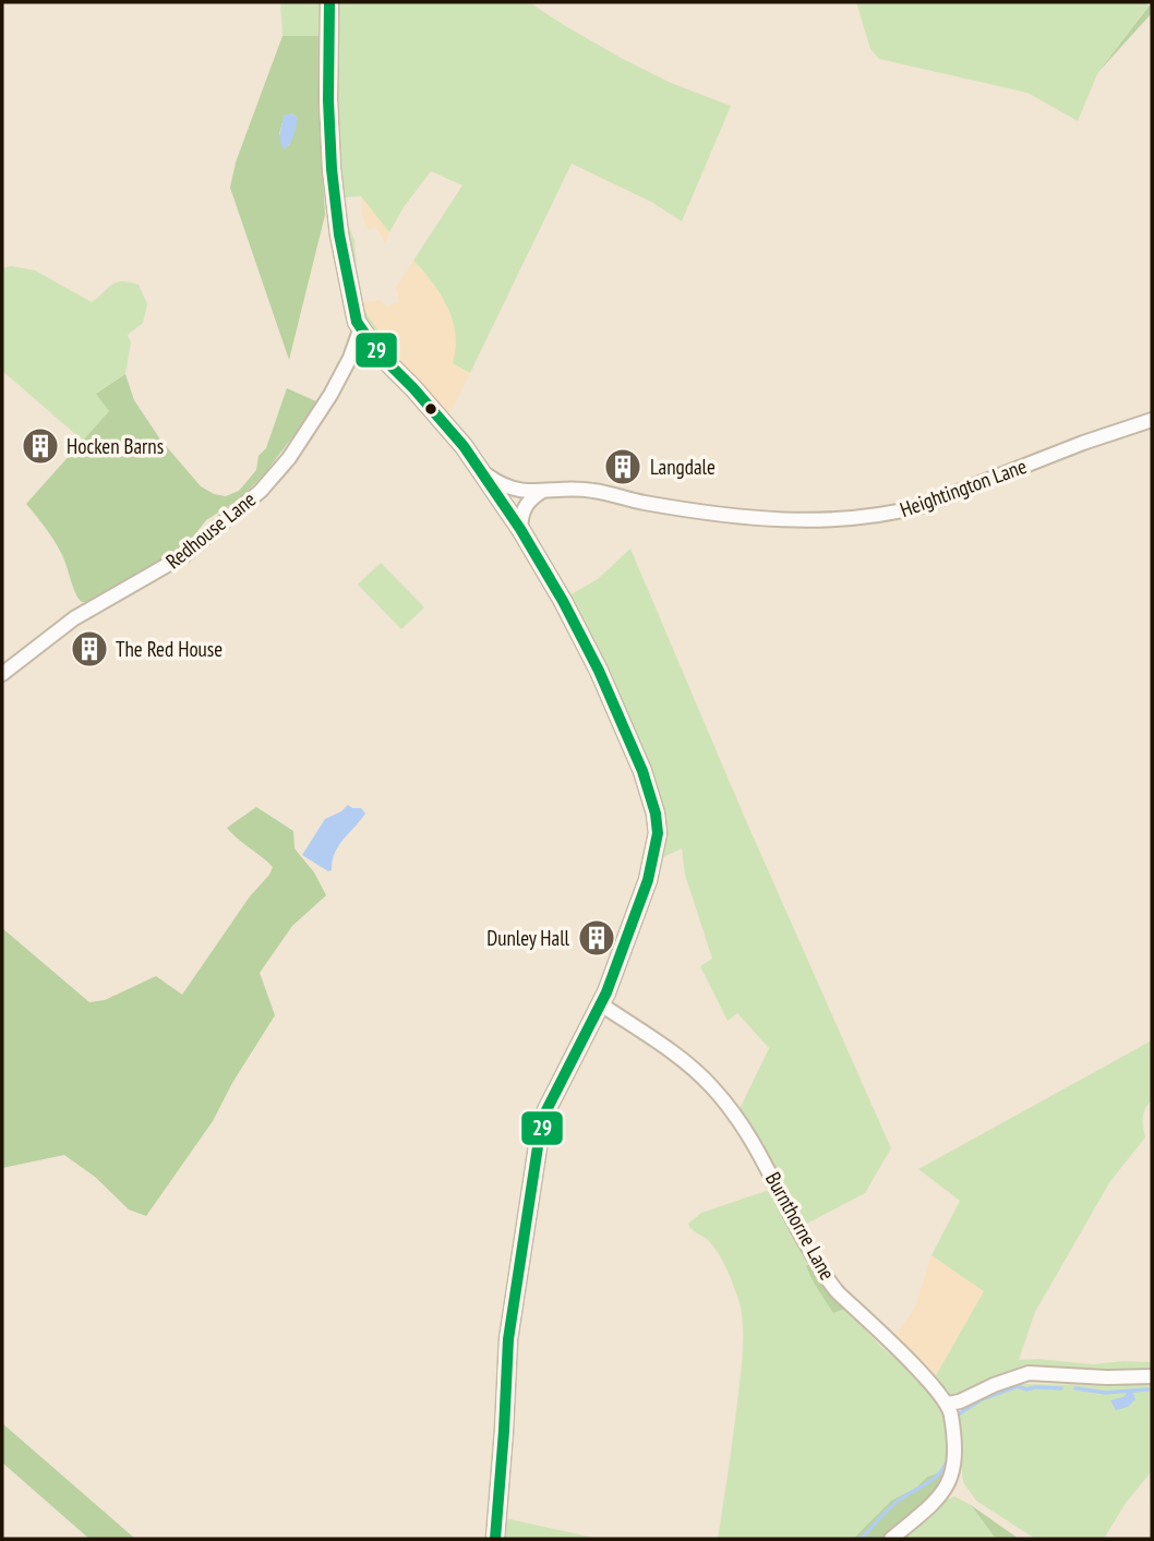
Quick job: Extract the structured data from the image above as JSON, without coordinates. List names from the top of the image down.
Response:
{
  "streets": {
    "street": ["Heightington Lane", "Redhouse Lane", "Burnthorne Lane"]
  },
  "places": {
    "building": [
      "Hocken Barns",
      "Langdale",
      "The Red House",
      "Dunley Hall"
    ]
  },
  "lines": ["transit line 29"]
}
